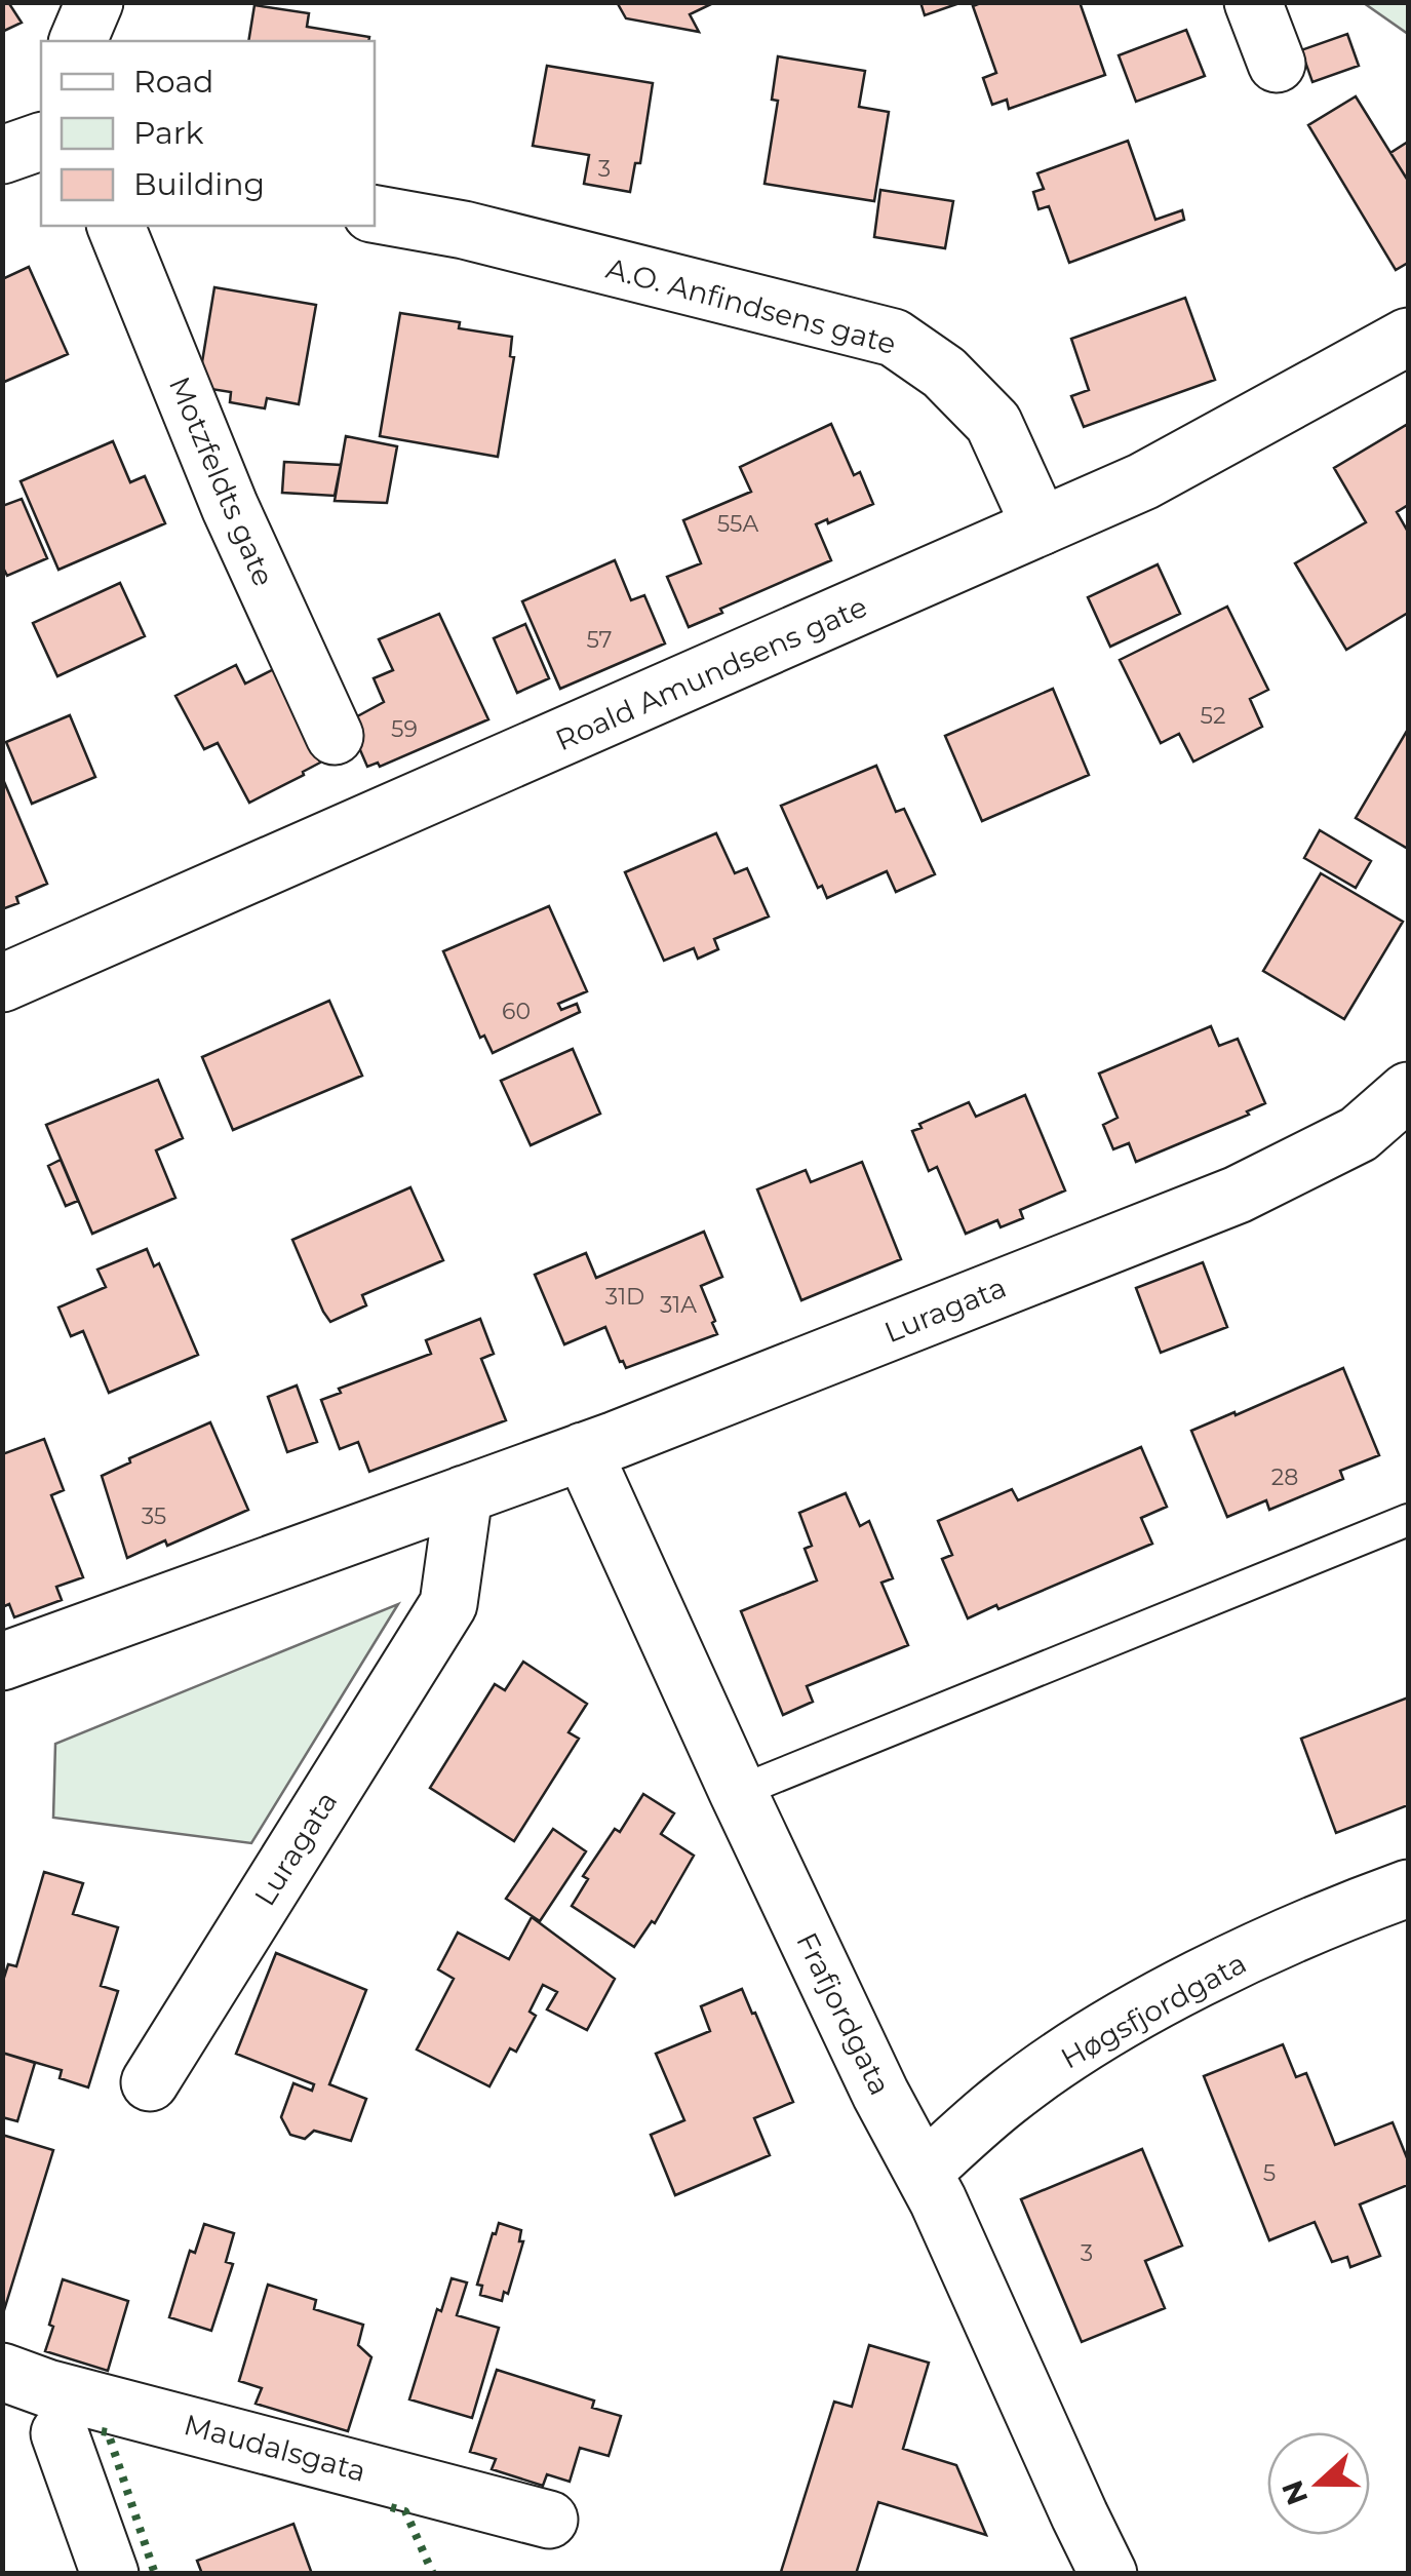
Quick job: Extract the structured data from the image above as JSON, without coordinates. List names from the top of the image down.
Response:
{
  "streets": {
    "street": [
      "A.O. Anfindsens gate",
      "Motzfeldts gate",
      "Roald Amundsens gate",
      "Luragata",
      "Høgsfjordgata",
      "Frafjordgata",
      "Maudalsgata"
    ]
  },
  "crossings": [
    ["A.O. Anfindsens gate", "Roald Amundsens gate"],
    ["Luragata", "Frafjordgata"],
    ["Høgsfjordgata", "Frafjordgata"]
  ],
  "house_numbers": [
    "3",
    "55A",
    "57",
    "52",
    "59",
    "60",
    "31D",
    "31A",
    "28",
    "35",
    "5",
    "3"
  ],
  "legend": ["Road", "Park", "Building"],
  "north": "left"
}
